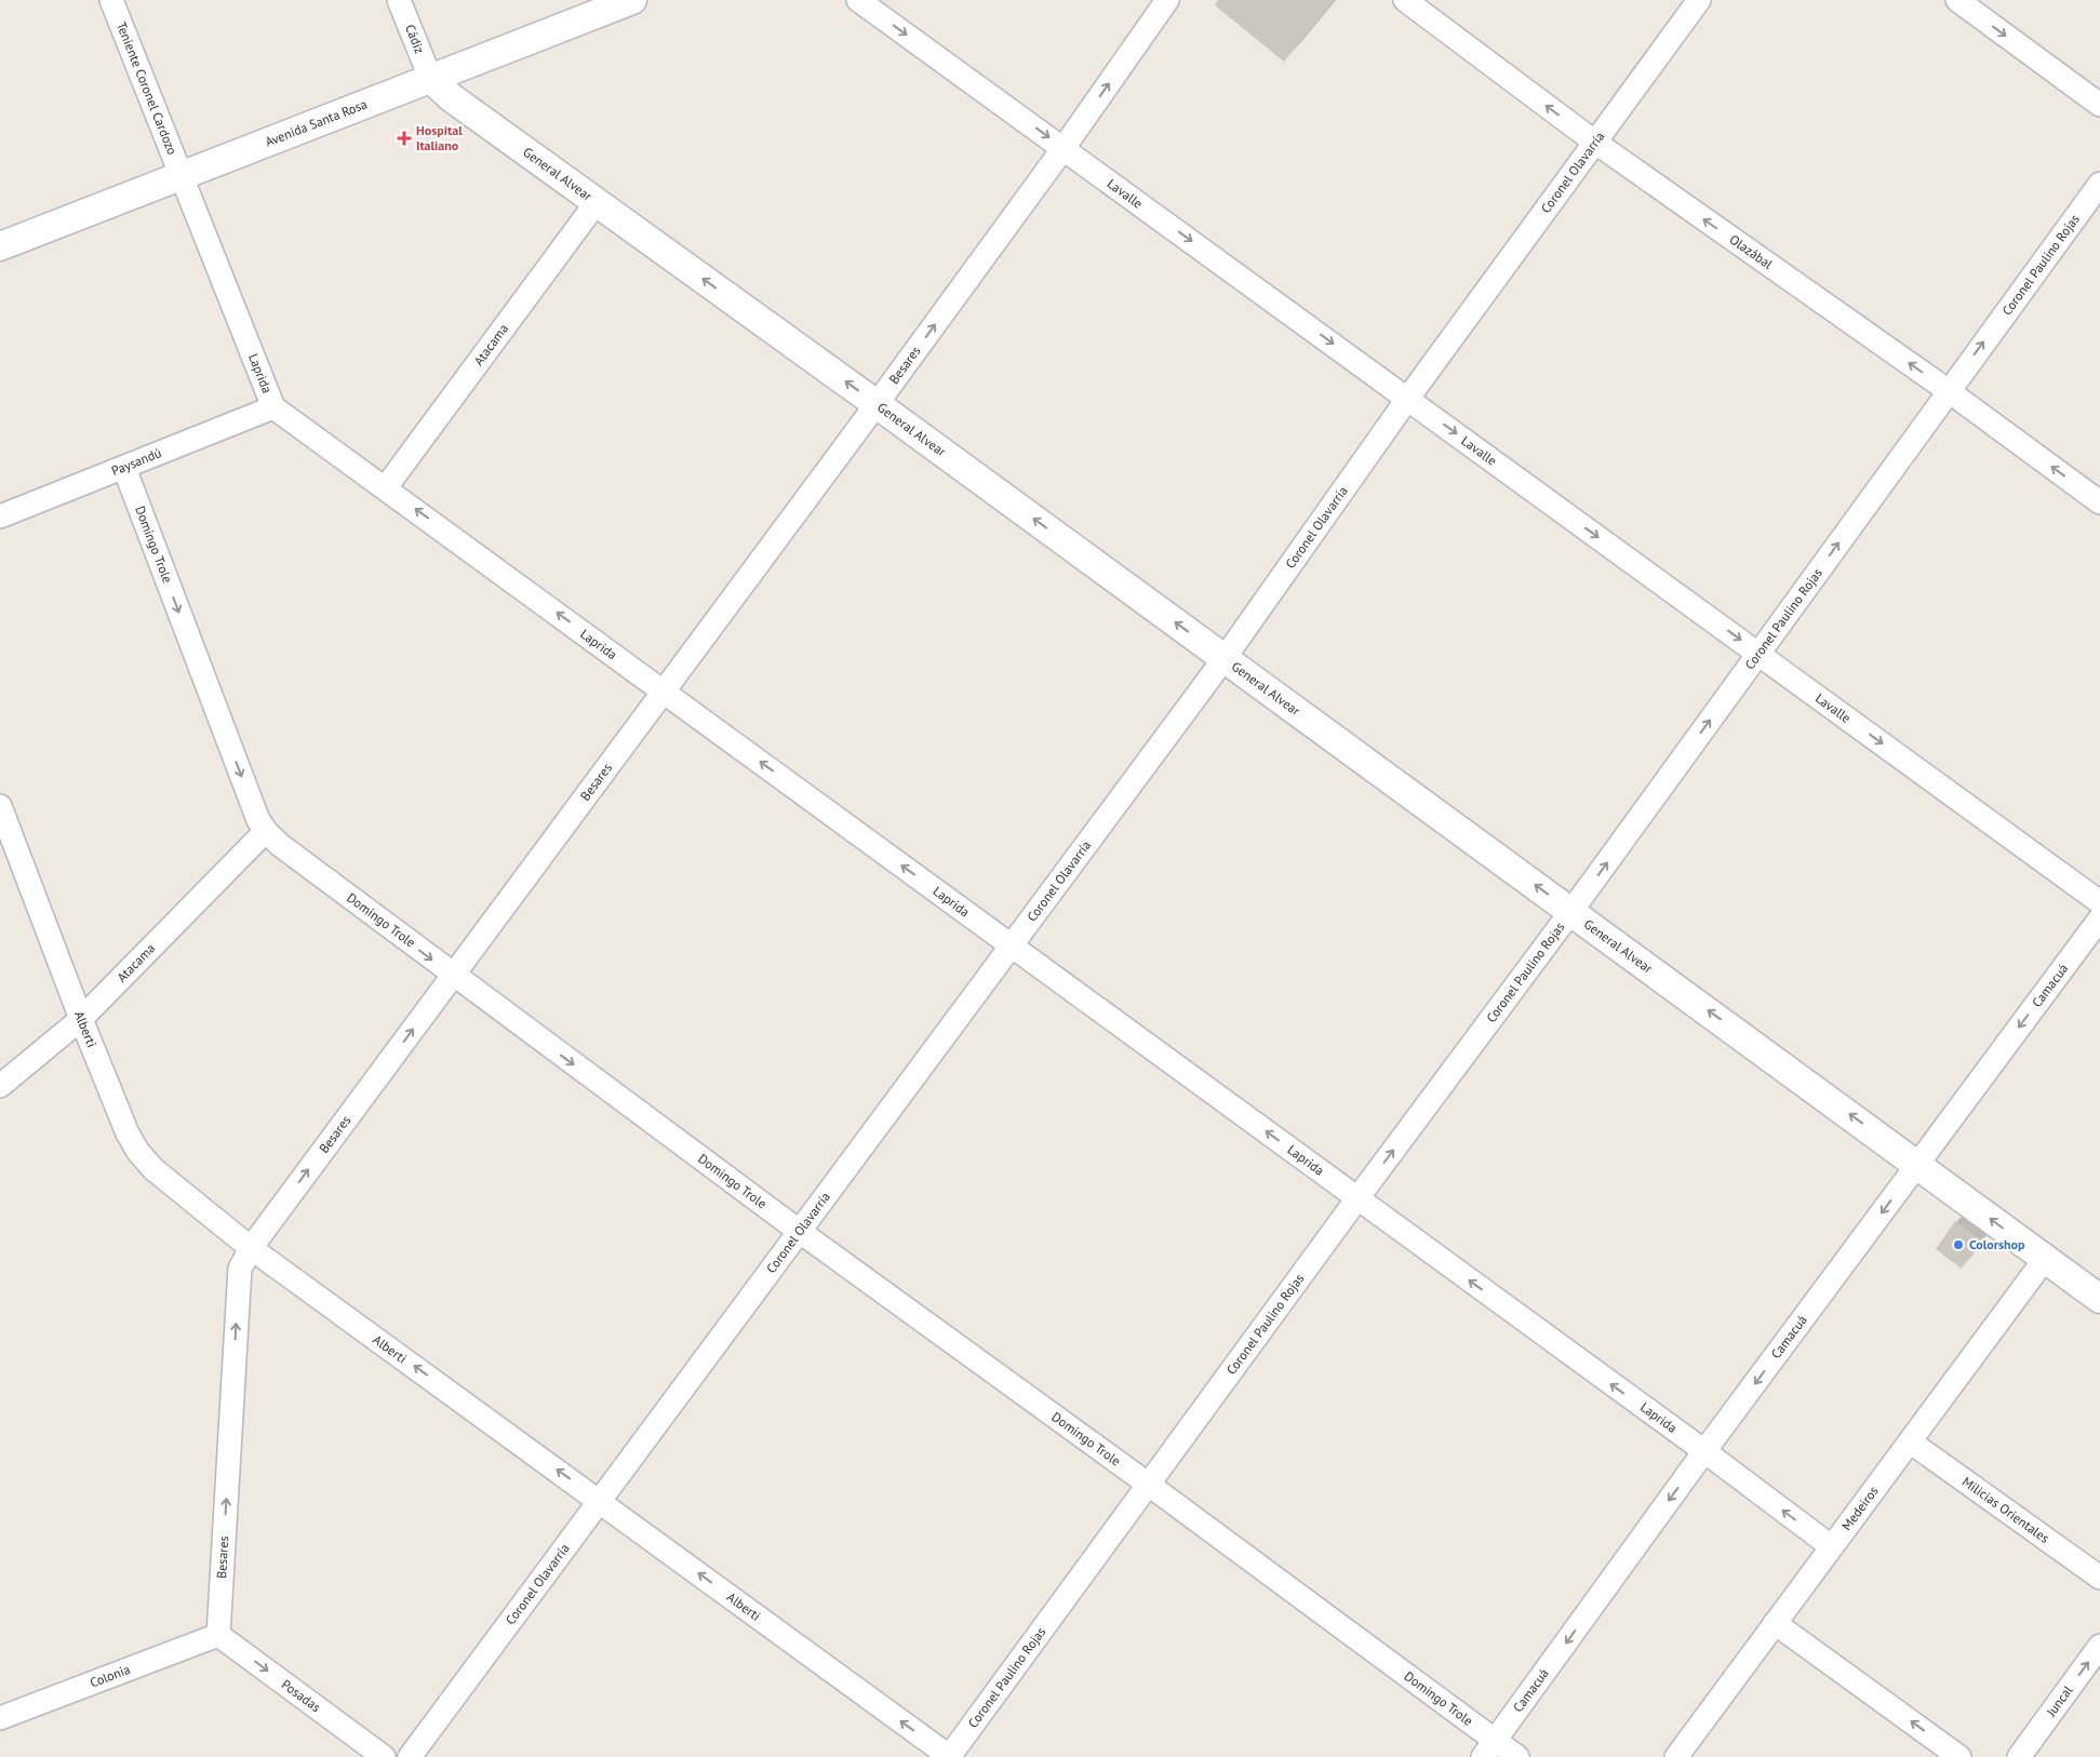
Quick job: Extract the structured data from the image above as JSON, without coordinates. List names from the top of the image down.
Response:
{
  "streets": {
    "street": [
      "Cádiz",
      "Teniente Coronel Cardozo",
      "Avenida Santa Rosa",
      "Coronel Olavarría",
      "General Alvear",
      "Lavalle",
      "Olazábal",
      "Coronel Paulino Rojas",
      "Atacama",
      "Besares",
      "Laprida",
      "Paysandú",
      "Domingo Trole",
      "Camacuá",
      "Alberti",
      "Medeiros",
      "Milicias Orientales",
      "Colonia",
      "Posadas",
      "Juncal"
    ]
  },
  "crossings": [
    ["Cádiz", "Avenida Santa Rosa"],
    ["Cádiz", "General Alvear"],
    ["Teniente Coronel Cardozo", "Avenida Santa Rosa"],
    ["Teniente Coronel Cardozo", "Laprida"],
    ["Avenida Santa Rosa", "General Alvear"],
    ["Avenida Santa Rosa", "Laprida"],
    ["Coronel Olavarría", "General Alvear"],
    ["Coronel Olavarría", "Lavalle"],
    ["Coronel Olavarría", "Olazábal"],
    ["Coronel Olavarría", "Laprida"],
    ["Coronel Olavarría", "Domingo Trole"],
    ["Coronel Olavarría", "Alberti"],
    ["General Alvear", "Coronel Paulino Rojas"],
    ["General Alvear", "Atacama"],
    ["General Alvear", "Besares"],
    ["General Alvear", "Camacuá"],
    ["General Alvear", "Medeiros"],
    ["Lavalle", "Coronel Paulino Rojas"],
    ["Lavalle", "Besares"],
    ["Olazábal", "Coronel Paulino Rojas"],
    ["Coronel Paulino Rojas", "Laprida"],
    ["Coronel Paulino Rojas", "Domingo Trole"],
    ["Coronel Paulino Rojas", "Alberti"],
    ["Atacama", "Laprida"],
    ["Atacama", "Domingo Trole"],
    ["Atacama", "Alberti"],
    ["Besares", "Laprida"],
    ["Besares", "Domingo Trole"],
    ["Besares", "Alberti"],
    ["Besares", "Colonia"],
    ["Besares", "Posadas"],
    ["Laprida", "Paysandú"],
    ["Laprida", "Camacuá"],
    ["Laprida", "Medeiros"],
    ["Paysandú", "Domingo Trole"],
    ["Domingo Trole", "Camacuá"],
    ["Medeiros", "Milicias Orientales"],
    ["Colonia", "Posadas"]
  ],
  "one_way": [
    "General Alvear",
    "Lavalle",
    "Olazábal",
    "Coronel Paulino Rojas",
    "Besares",
    "Laprida",
    "Domingo Trole",
    "Camacuá",
    "Alberti",
    "Posadas",
    "Juncal"
  ],
  "places": {
    "health": ["Hospital Italiano"],
    "other": ["Colorshop"]
  }
}
